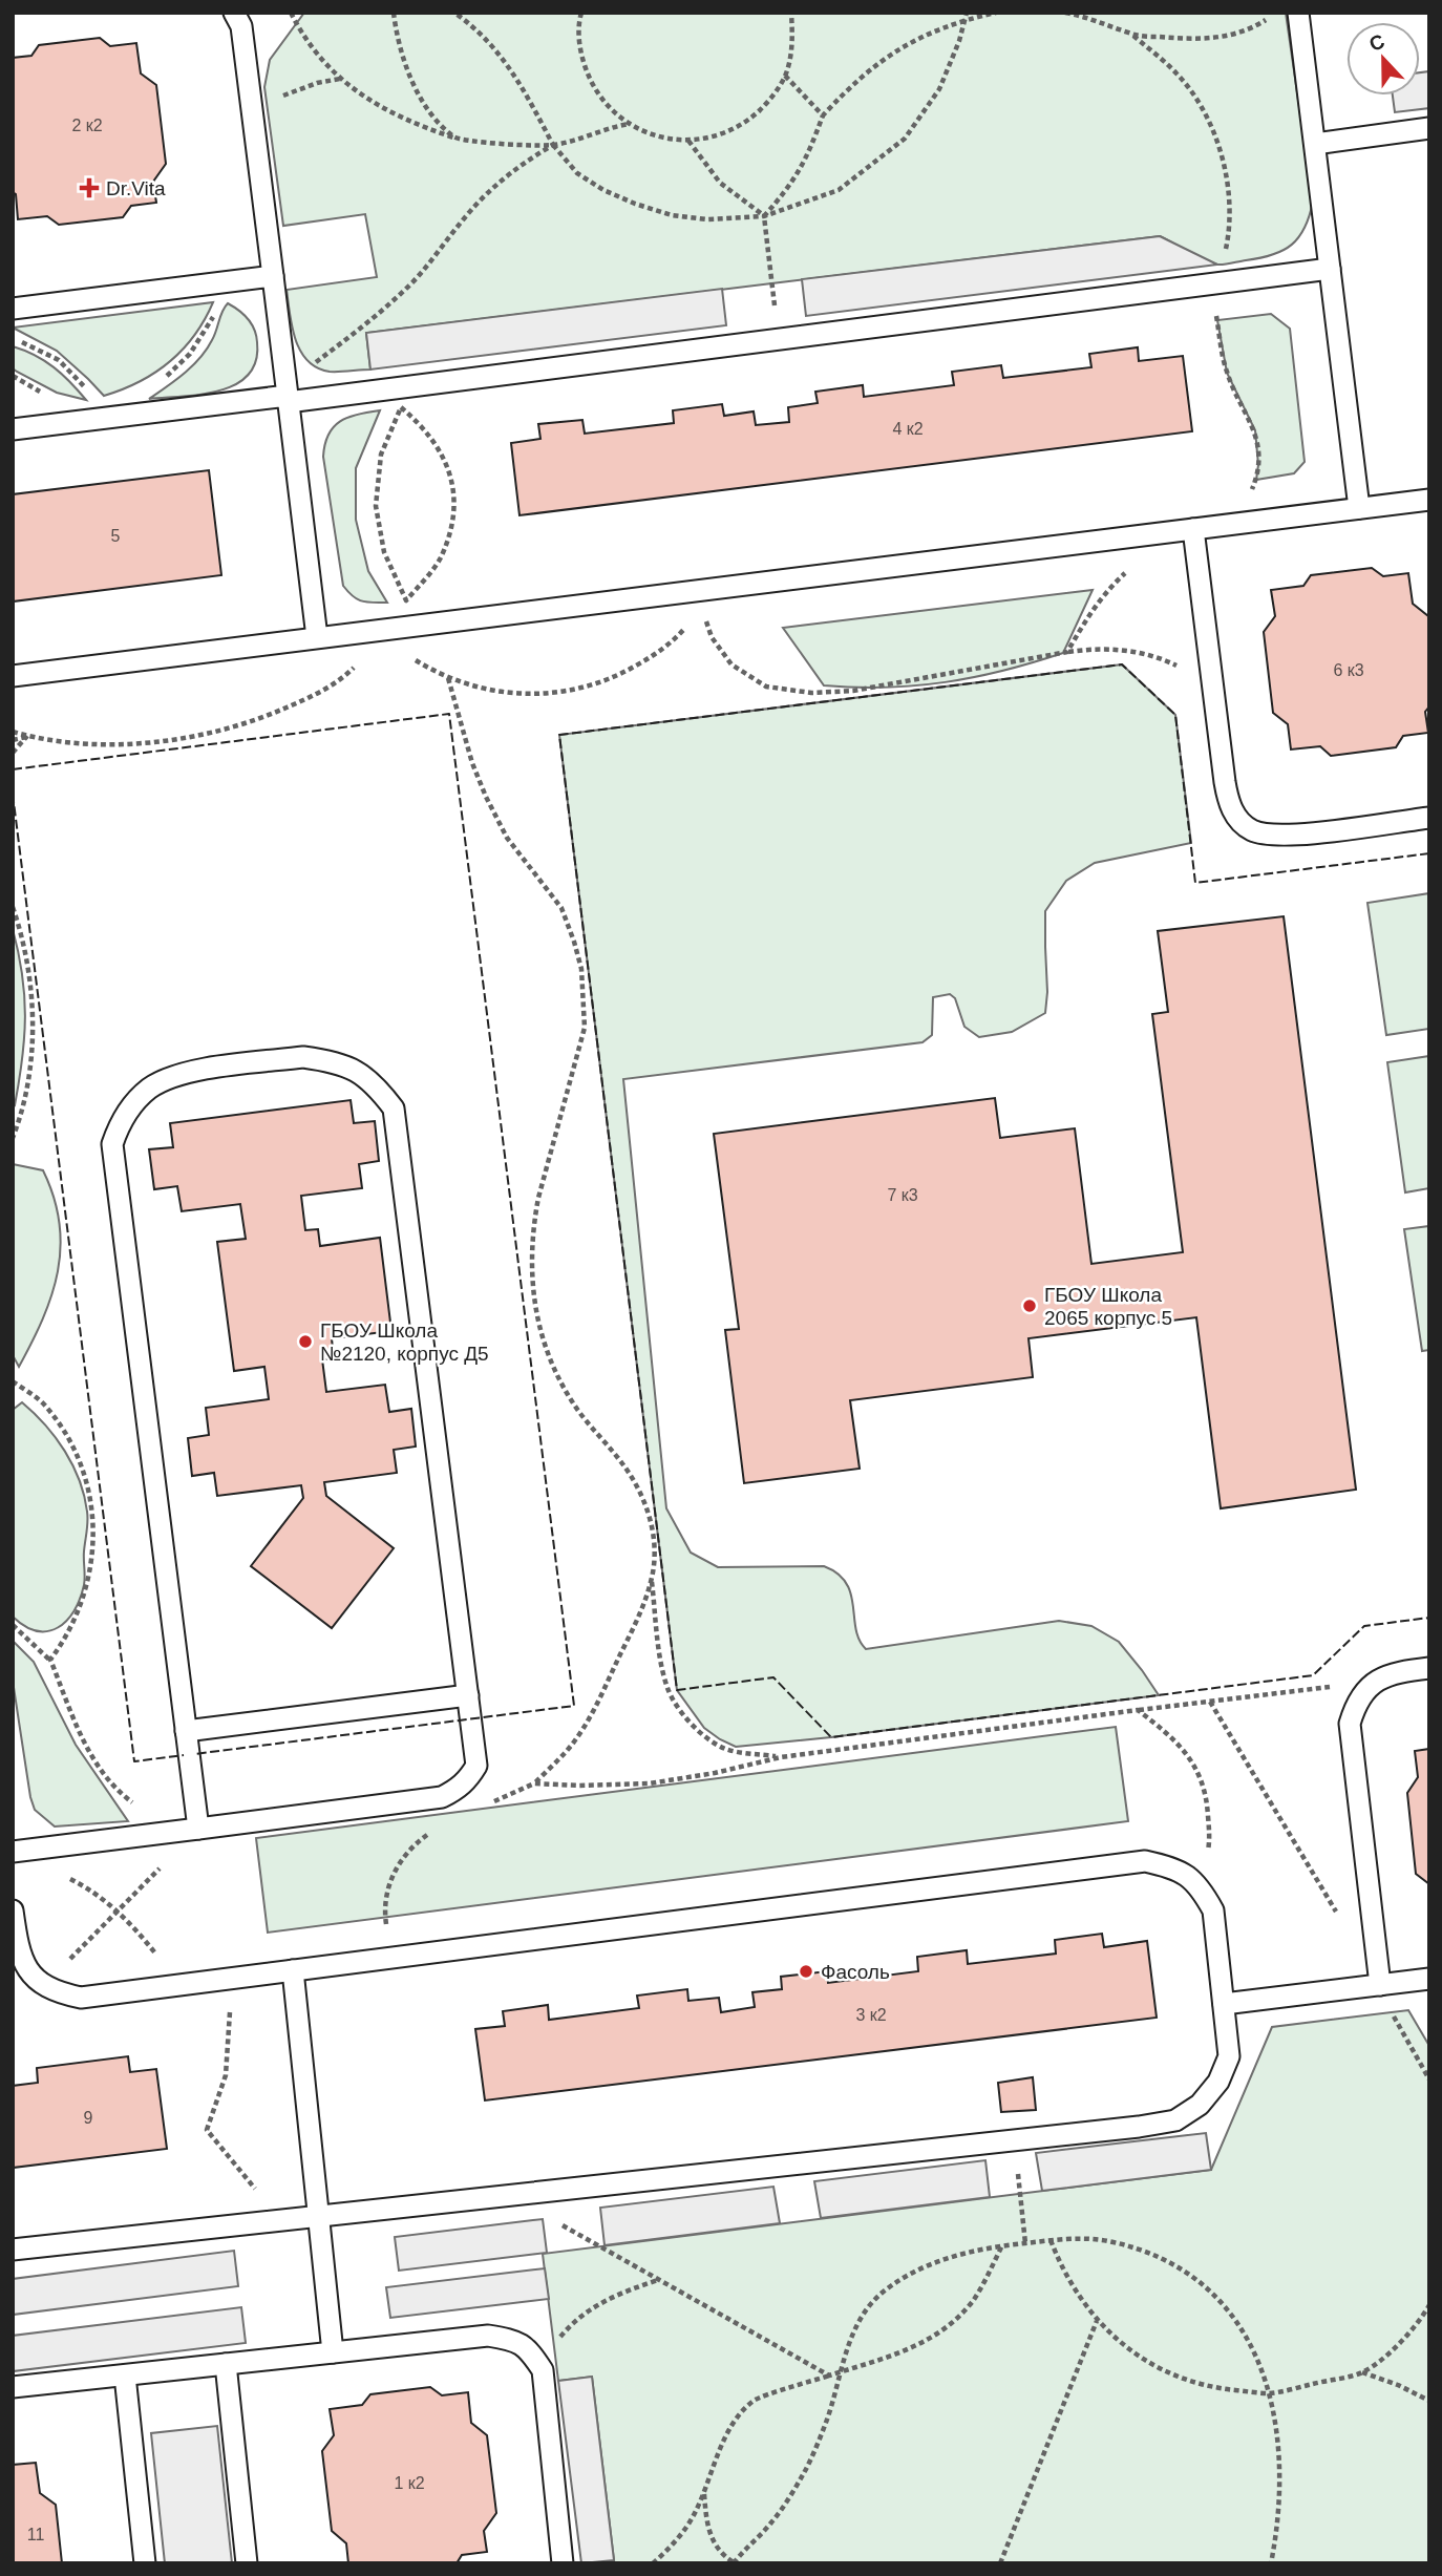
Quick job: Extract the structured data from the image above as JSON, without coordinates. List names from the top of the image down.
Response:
{
  "places": {
    "health": ["Dr.Vita"],
    "other": ["ГБОУ Школа 2065 корпус 5", "ГБОУ Школа №2120, корпус Д5", "Фасоль"]
  },
  "house_numbers": [
    "2 к2",
    "4 к2",
    "5",
    "6 к3",
    "7 к3",
    "3 к2",
    "9",
    "1 к2",
    "11"
  ],
  "north": "top"
}
